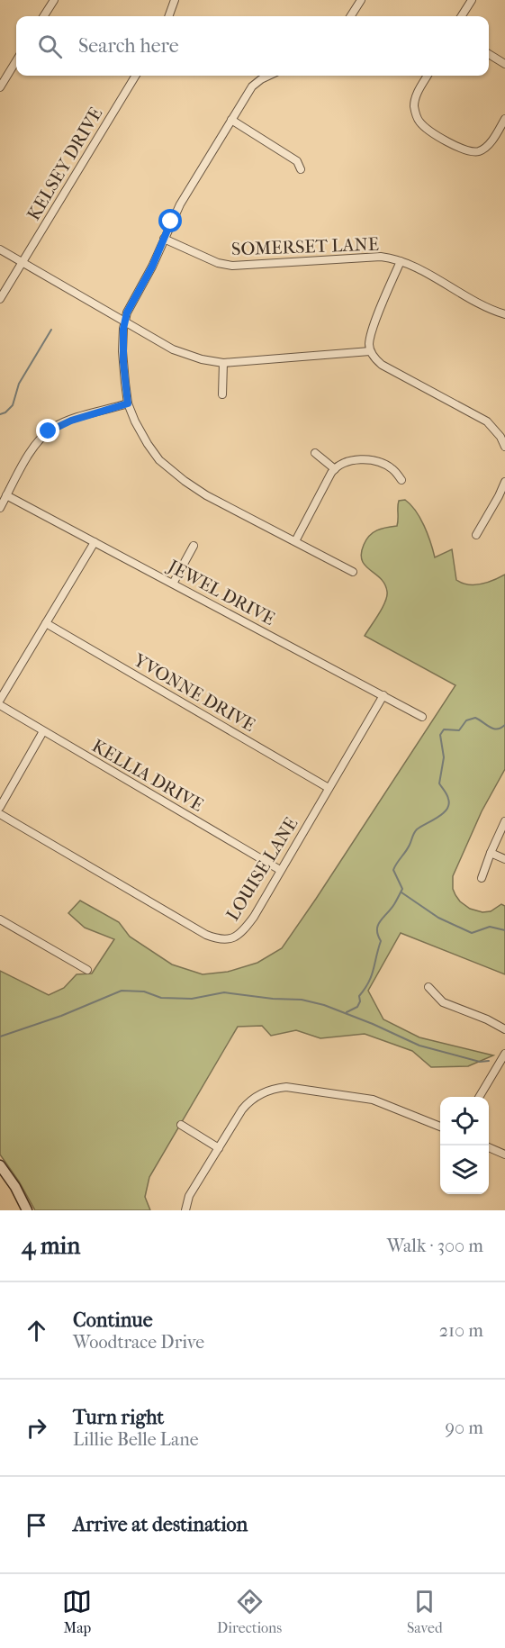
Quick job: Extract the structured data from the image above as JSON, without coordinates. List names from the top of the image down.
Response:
{
  "streets": {
    "street": [
      "KELSEY DRIVE",
      "SOMERSET LANE",
      "JEWEL DRIVE",
      "YVONNE DRIVE",
      "KELLIA DRIVE",
      "LOUISE LANE"
    ]
  },
  "crossings": [
    ["JEWEL DRIVE", "LOUISE LANE"],
    ["YVONNE DRIVE", "LOUISE LANE"],
    ["KELLIA DRIVE", "LOUISE LANE"]
  ],
  "page": {
    "search": "Search here",
    "heading": ["4 min", "Walk · 300 m"],
    "list": [
      ["Continue", "Woodtrace Drive", "210 m"],
      ["Turn right", "Lillie Belle Lane", "90 m"],
      "Arrive at destination"
    ],
    "nav": ["Map", "Directions", "Saved"]
  }
}
